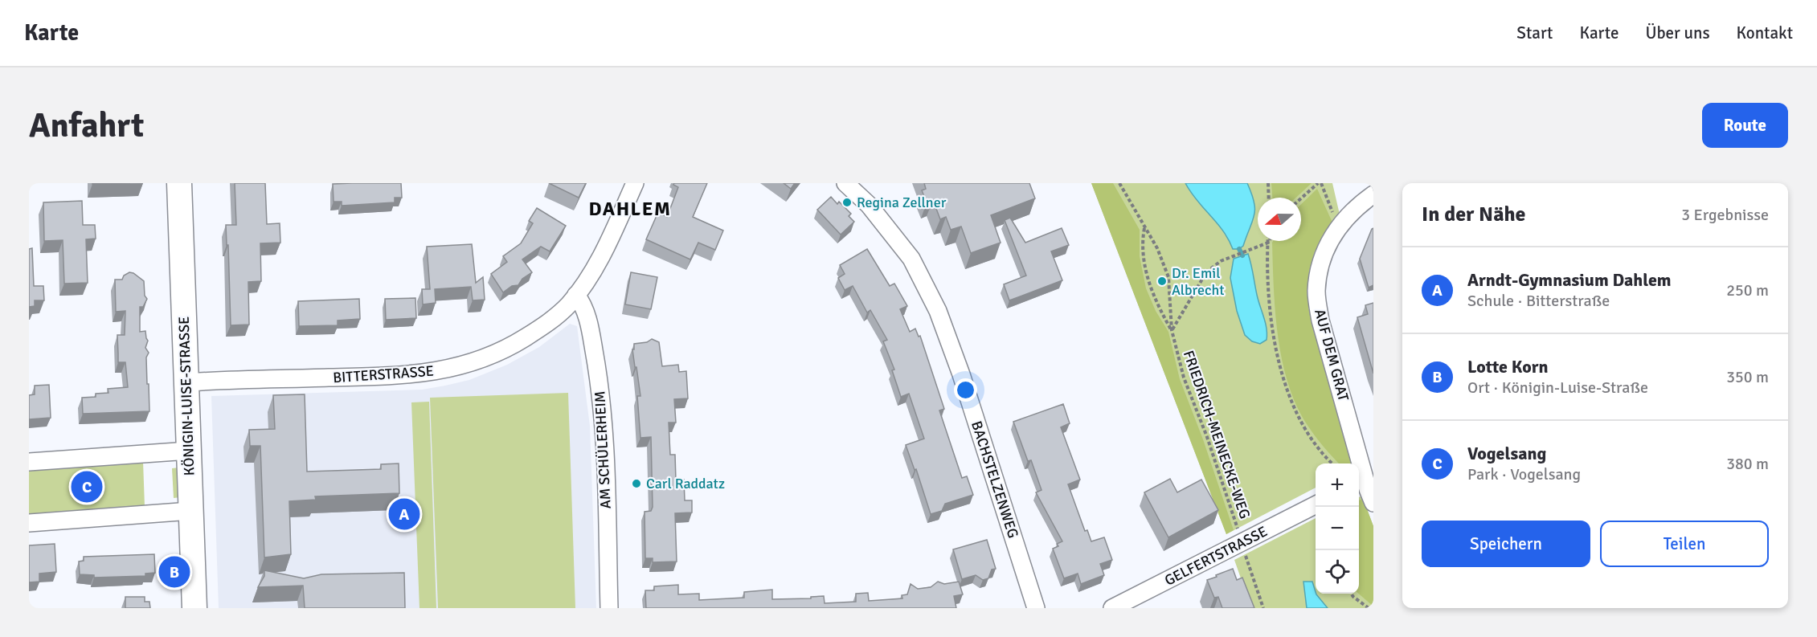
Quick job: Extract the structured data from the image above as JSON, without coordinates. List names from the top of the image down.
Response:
{
  "streets": {
    "main road": ["KÖNIGIN-LUISE-STRASSE"],
    "street": [
      "AUF DEM GRAT",
      "BITTERSTRASSE",
      "AM SCHÜLERHEIM",
      "BACHSTELZENWEG",
      "GELFERTSTRASSE"
    ],
    "path": ["FRIEDRICH-MEINECKE-WEG"]
  },
  "crossings": [
    ["BITTERSTRASSE", "KÖNIGIN-LUISE-STRASSE"],
    ["BITTERSTRASSE", "AM SCHÜLERHEIM"]
  ],
  "districts": ["DAHLEM"],
  "places": ["Regina Zellner", "Dr. Emil Albrecht", "Carl Raddatz"],
  "north": "left",
  "page": {
    "header": "Karte",
    "nav": [
      "Start",
      "Karte",
      "Über uns",
      "Kontakt"
    ],
    "buttons": [
      "Route",
      ["Speichern", "Teilen"]
    ],
    "title": "Anfahrt",
    "heading": ["In der Nähe", "3 Ergebnisse"],
    "list": [
      {
        "mark": "A",
        "name": "Arndt-Gymnasium Dahlem",
        "note": "Schule · Bitterstraße",
        "value": "250 m"
      },
      {
        "mark": "B",
        "name": "Lotte Korn",
        "note": "Ort · Königin-Luise-Straße",
        "value": "350 m"
      },
      {
        "mark": "C",
        "name": "Vogelsang",
        "note": "Park · Vogelsang",
        "value": "380 m"
      }
    ],
    "map_buttons": ["+", "−"],
    "pins": ["C", "A", "B"]
  }
}
